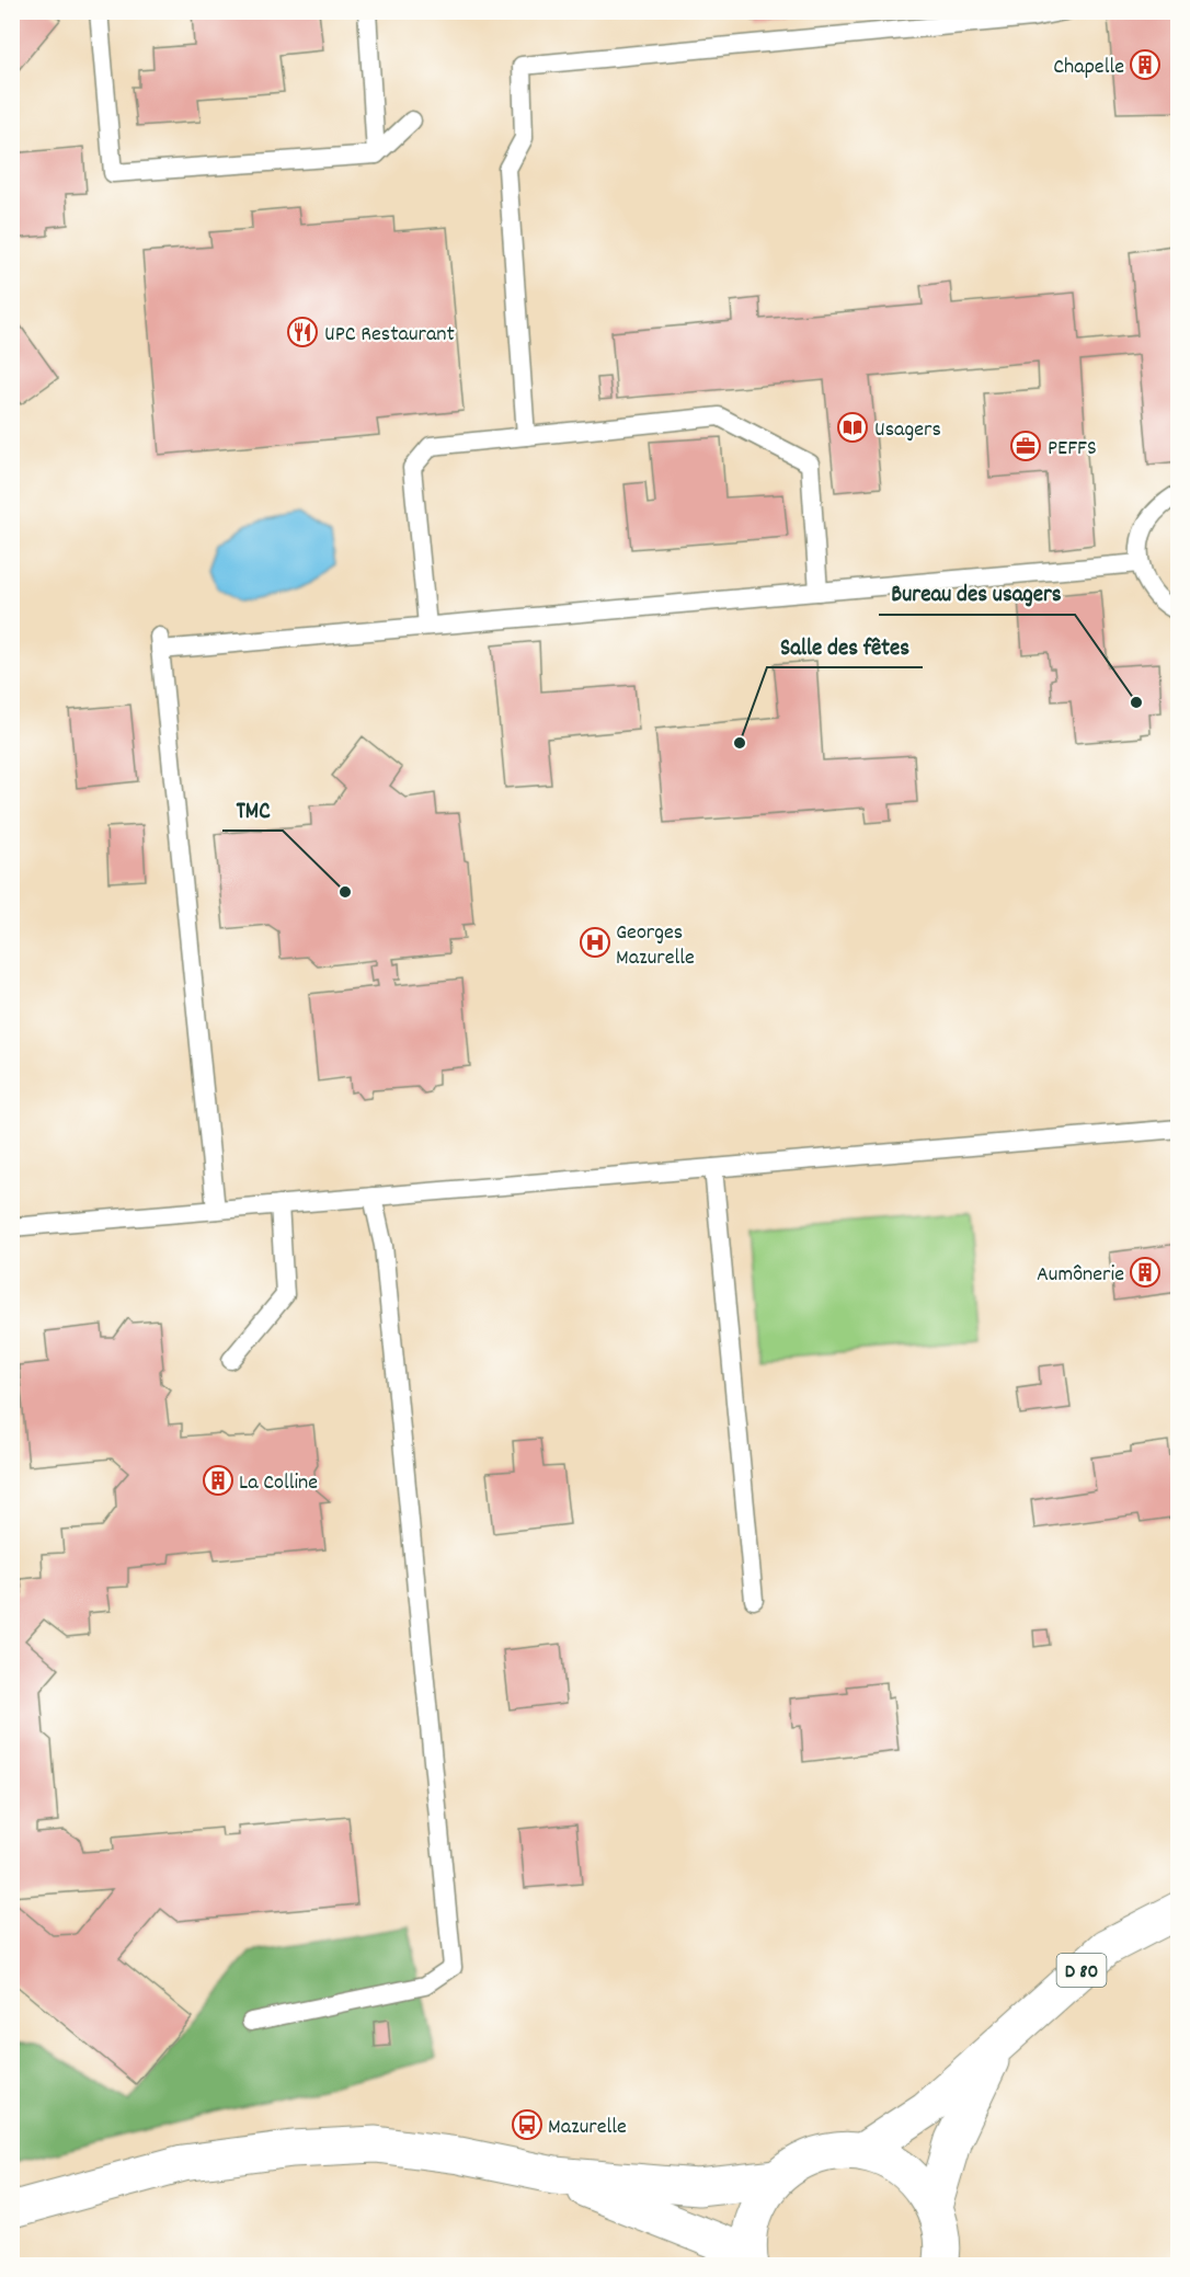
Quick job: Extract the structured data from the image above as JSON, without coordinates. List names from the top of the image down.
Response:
{
  "streets": {
    "main road": ["D 80"]
  },
  "places": {
    "building": ["Chapelle", "Aumônerie", "La Colline"],
    "restaurant": ["UPC Restaurant"],
    "library": ["Usagers"],
    "office": ["PEFFS"],
    "other": ["Bureau des usagers", "Salle des fêtes", "TMC"],
    "hospital": ["Georges Mazurelle"],
    "bus stop": ["Mazurelle"]
  }
}
